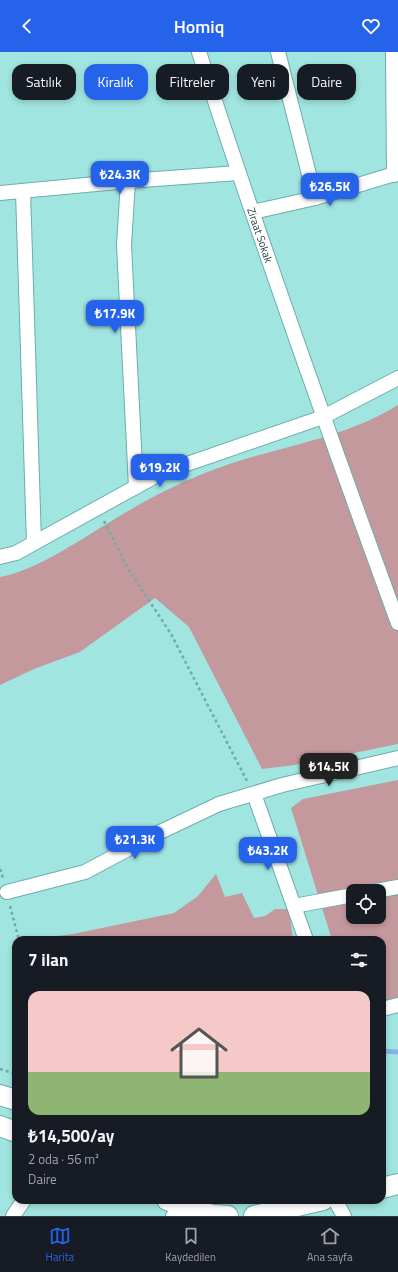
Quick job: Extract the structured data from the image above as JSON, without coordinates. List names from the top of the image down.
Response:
{
  "streets": {
    "street": ["Ziraat Sokak"]
  },
  "page": {
    "header": "Homiq",
    "chip": [
      "Satılık",
      "Kiralık",
      "Filtreler",
      "Yeni",
      "Daire"
    ],
    "price": [
      "₺24.3K",
      "₺26.5K",
      "₺17.9K",
      "₺19.2K",
      "₺14.5K",
      "₺21.3K",
      "₺43.2K"
    ],
    "heading": "7 ilan",
    "list": [
      {
        "name": "₺14,500/ay",
        "note": "2 oda · 56 m² · Daire"
      }
    ],
    "tabs": ["Harita", "Kaydedilen", "Ana sayfa"]
  }
}
